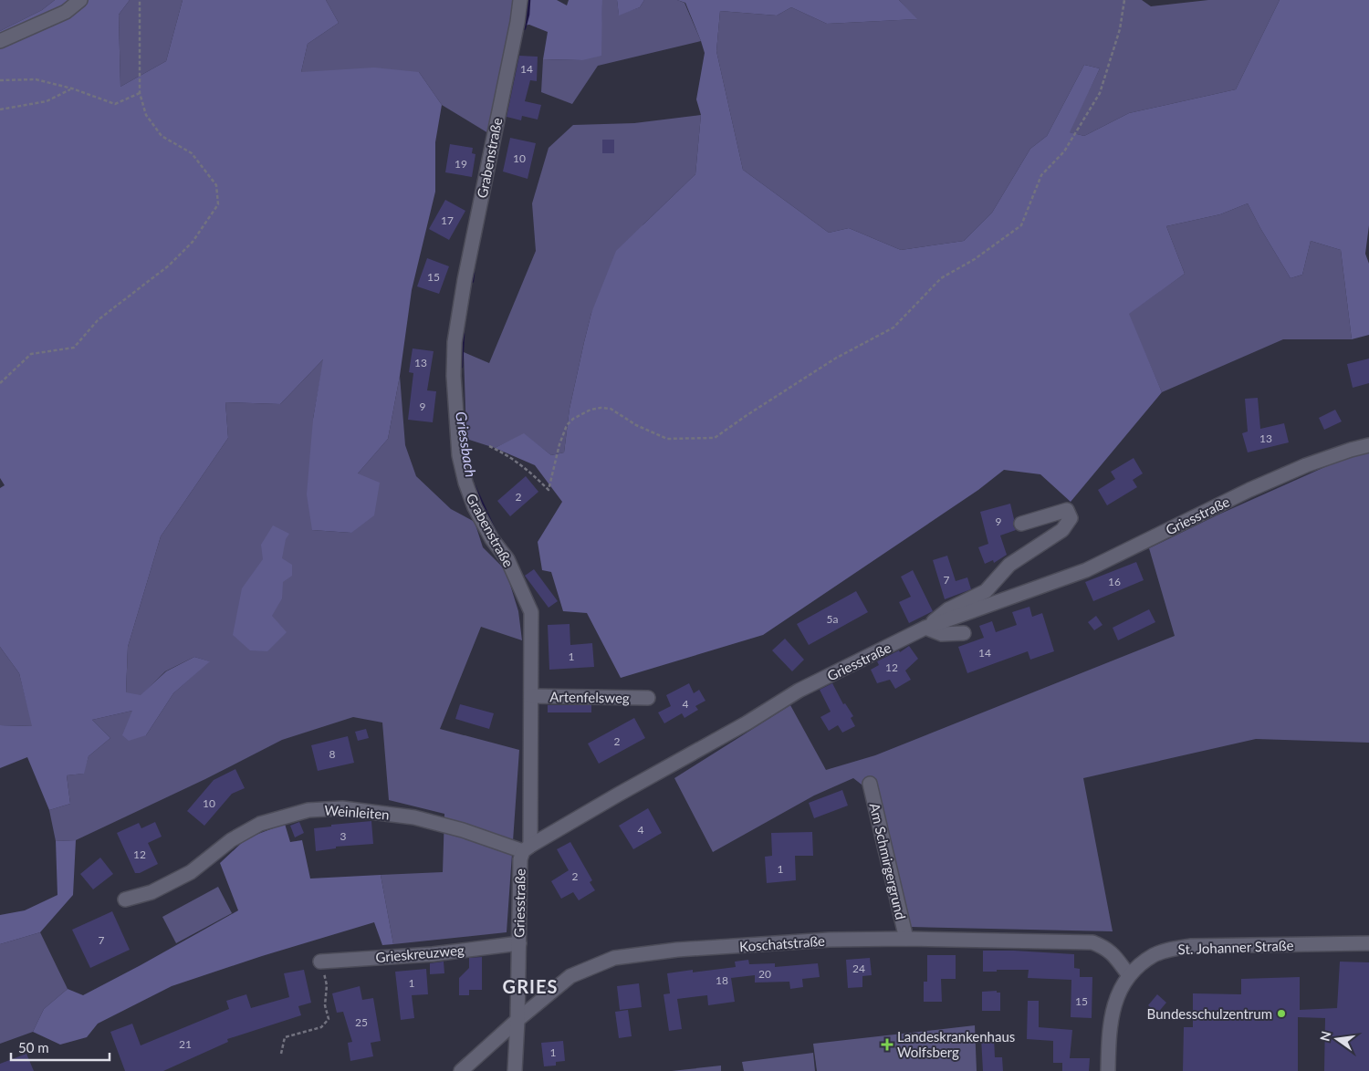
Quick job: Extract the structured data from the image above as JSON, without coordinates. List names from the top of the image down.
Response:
{
  "streets": {
    "street": [
      "Grabenstraße",
      "Griesstraße",
      "Artenfelsweg",
      "Weinleiten",
      "Am Schmirgergrund",
      "Koschatstraße",
      "St. Johanner Straße",
      "Grieskreuzweg"
    ]
  },
  "crossings": [
    ["Grabenstraße", "Griesstraße"],
    ["Grabenstraße", "Artenfelsweg"],
    ["Grabenstraße", "Weinleiten"],
    ["Griesstraße", "Weinleiten"],
    ["Griesstraße", "Koschatstraße"],
    ["Griesstraße", "Grieskreuzweg"],
    ["Am Schmirgergrund", "Koschatstraße"],
    ["Koschatstraße", "St. Johanner Straße"]
  ],
  "districts": ["GRIES"],
  "water": ["Griessbach"],
  "places": {
    "other": ["Bundesschulzentrum"],
    "health": ["Landeskrankenhaus Wolfsberg"]
  },
  "house_numbers": [
    "14",
    "10",
    "19",
    "17",
    "15",
    "13",
    "9",
    "13",
    "2",
    "9",
    "7",
    "16",
    "5a",
    "14",
    "1",
    "12",
    "4",
    "2",
    "8",
    "10",
    "4",
    "3",
    "12",
    "1",
    "2",
    "7",
    "24",
    "20",
    "18",
    "1",
    "15",
    "25",
    "21",
    "1"
  ],
  "scale_bar": "50 m",
  "north": "left"
}
